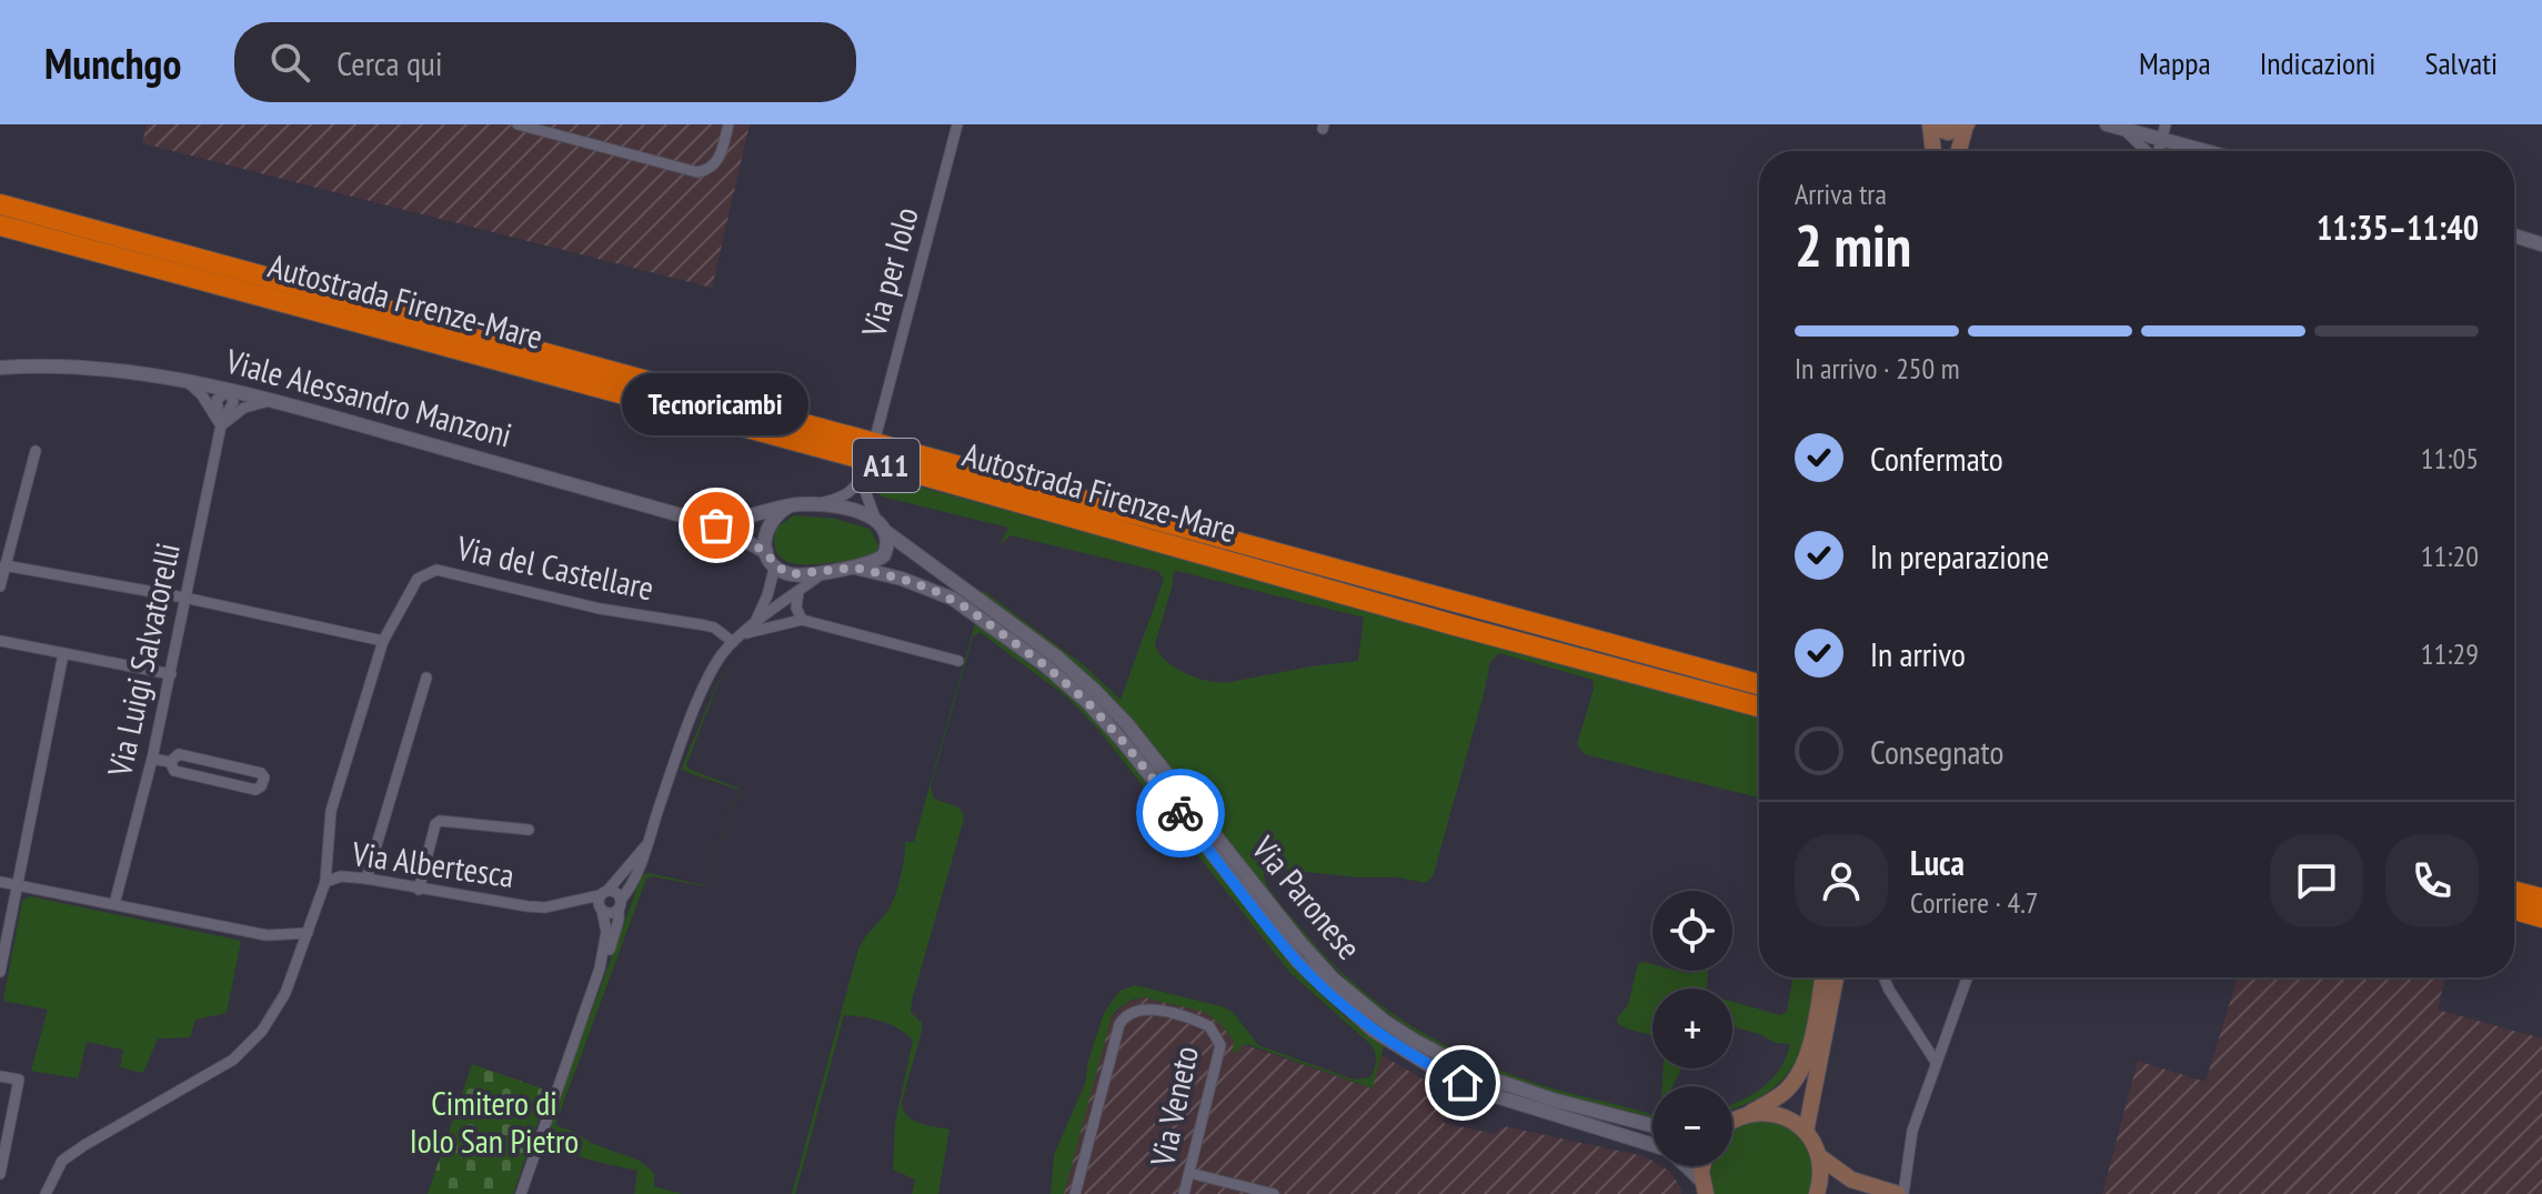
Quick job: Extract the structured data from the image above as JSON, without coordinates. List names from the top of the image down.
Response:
{
  "streets": {
    "highway": ["Autostrada Firenze-Mare", "A11"],
    "street": [
      "Via per Iolo",
      "Viale Alessandro Manzoni",
      "Via del Castellare",
      "Via Luigi Salvatorelli",
      "Via Albertesca",
      "Via Paronese",
      "Via Veneto"
    ]
  },
  "crossings": [
    ["Viale Alessandro Manzoni", "Via Luigi Salvatorelli"],
    ["Via del Castellare", "Via Albertesca"]
  ],
  "parks": ["Cimitero di Iolo San Pietro"],
  "places": ["Tecnoricambi"],
  "page": {
    "header": "Munchgo",
    "search": "Cerca qui",
    "nav": ["Mappa", "Indicazioni", "Salvati"],
    "heading": ["2 min", "Arriva tra", "11:35–11:40"],
    "panel": ["Luca", "Corriere · 4.7"],
    "bar": "In arrivo · 250 m",
    "bubble": "Tecnoricambi",
    "list": [
      ["Confermato", "11:05"],
      ["In preparazione", "11:20"],
      ["In arrivo", "11:29"],
      "Consegnato"
    ],
    "map_buttons": ["+", "−"]
  }
}
